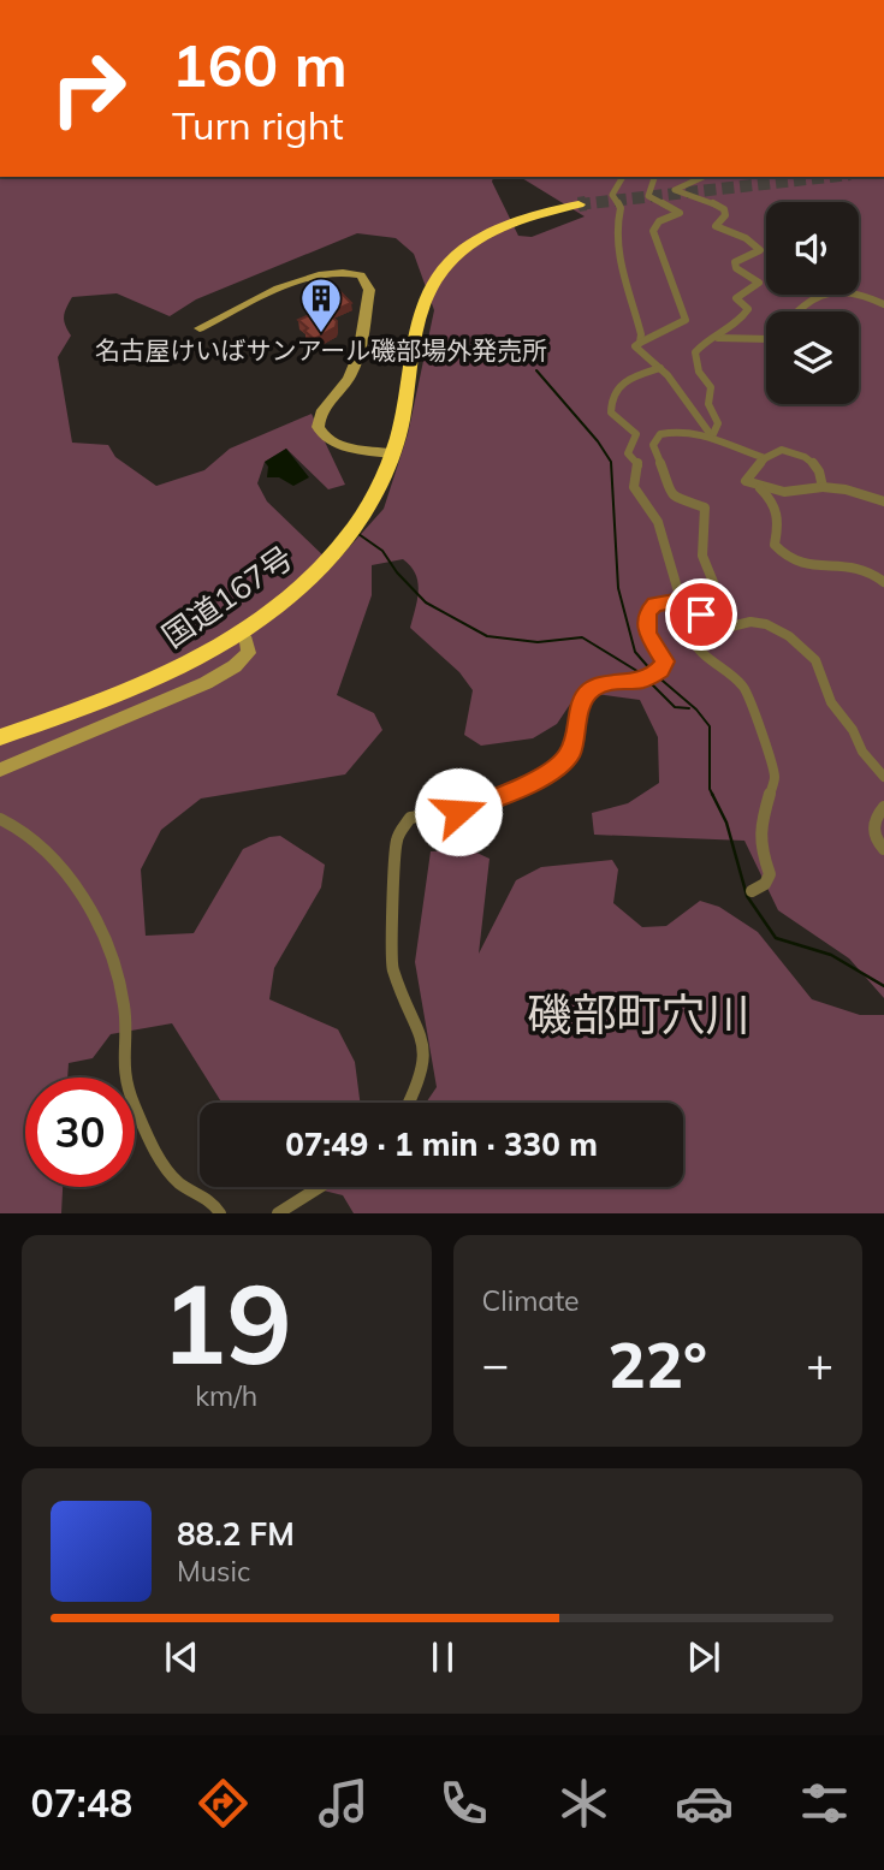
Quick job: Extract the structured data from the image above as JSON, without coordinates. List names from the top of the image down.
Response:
{
  "streets": {
    "highway": ["国道167号"]
  },
  "districts": ["磯部町穴川"],
  "places": {
    "building": ["名古屋けいばサンアール磯部場外発売所"]
  },
  "page": {
    "turn": ["160 m", "Turn right"],
    "limit": "30",
    "trip": "07:49 · 1 min · 330 m",
    "tile": [
      ["19", "km/h"],
      "Climate"
    ],
    "heat": ["−", "22°", "+"],
    "song": ["88.2 FM", "Music"],
    "tabs": "07:48"
  }
}
